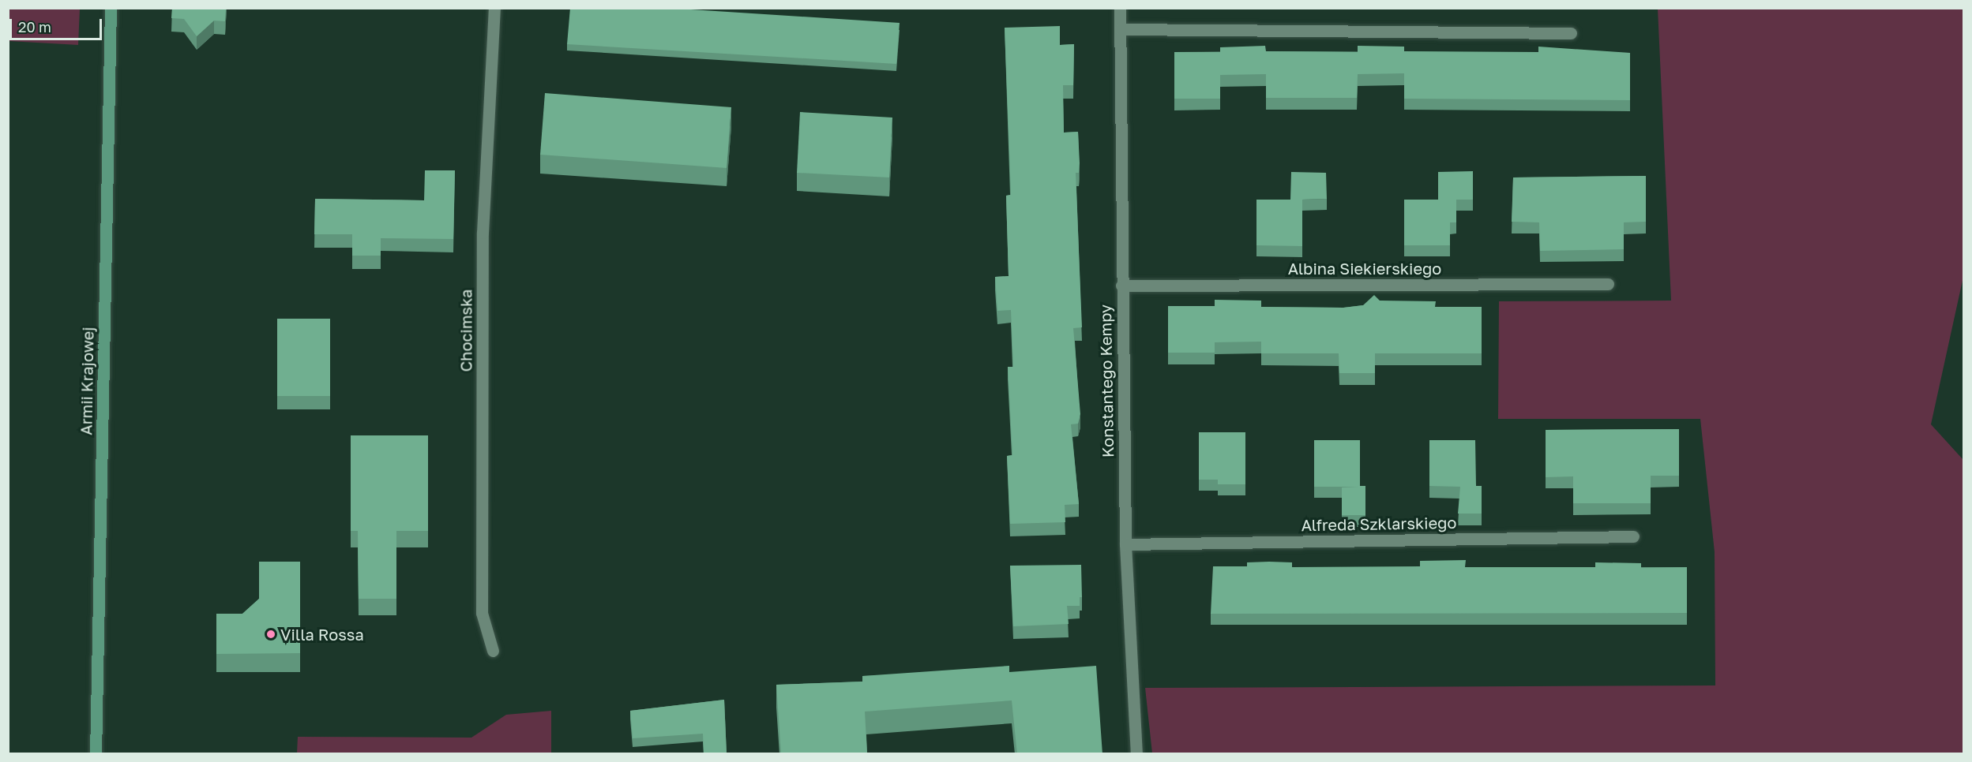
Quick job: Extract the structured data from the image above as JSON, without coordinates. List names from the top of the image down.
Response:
{
  "streets": {
    "street": [
      "Albina Siekierskiego",
      "Chocimska",
      "Armii Krajowej",
      "Konstantego Kempy",
      "Alfreda Szklarskiego"
    ]
  },
  "crossings": [
    ["Albina Siekierskiego", "Konstantego Kempy"],
    ["Konstantego Kempy", "Alfreda Szklarskiego"]
  ],
  "places": ["Villa Rossa"],
  "scale_bar": "20 m"
}
